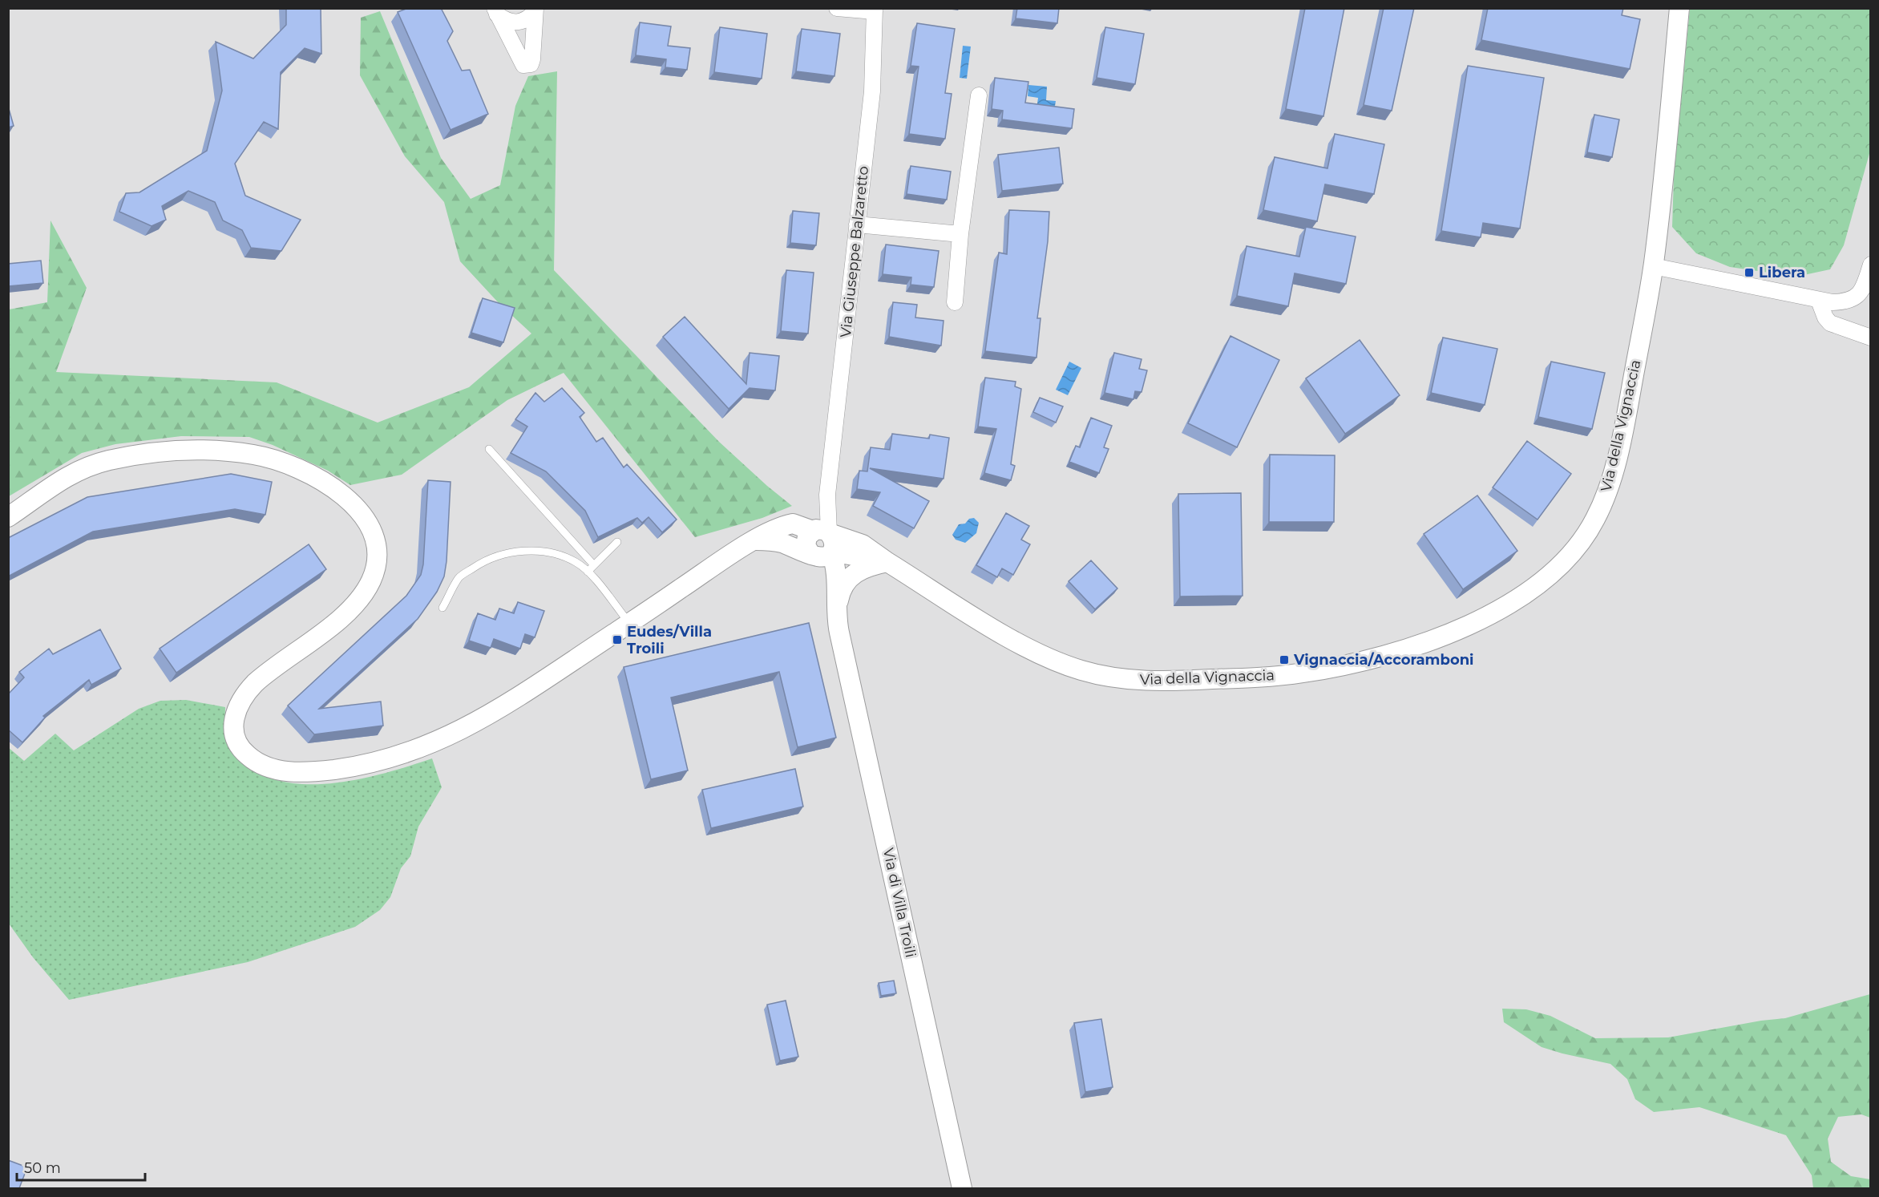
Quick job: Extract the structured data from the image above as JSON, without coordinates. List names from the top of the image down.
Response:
{
  "streets": {
    "street": ["Via Giuseppe Balzaretto", "Via della Vignaccia", "Via di Villa Troili"]
  },
  "crossings": [
    ["Via Giuseppe Balzaretto", "Via della Vignaccia"],
    ["Via Giuseppe Balzaretto", "Via di Villa Troili"],
    ["Via della Vignaccia", "Via di Villa Troili"]
  ],
  "places": {
    "transit": ["Libera", "Eudes/Villa Troili", "Vignaccia/Accoramboni"]
  },
  "scale_bar": "50 m"
}
